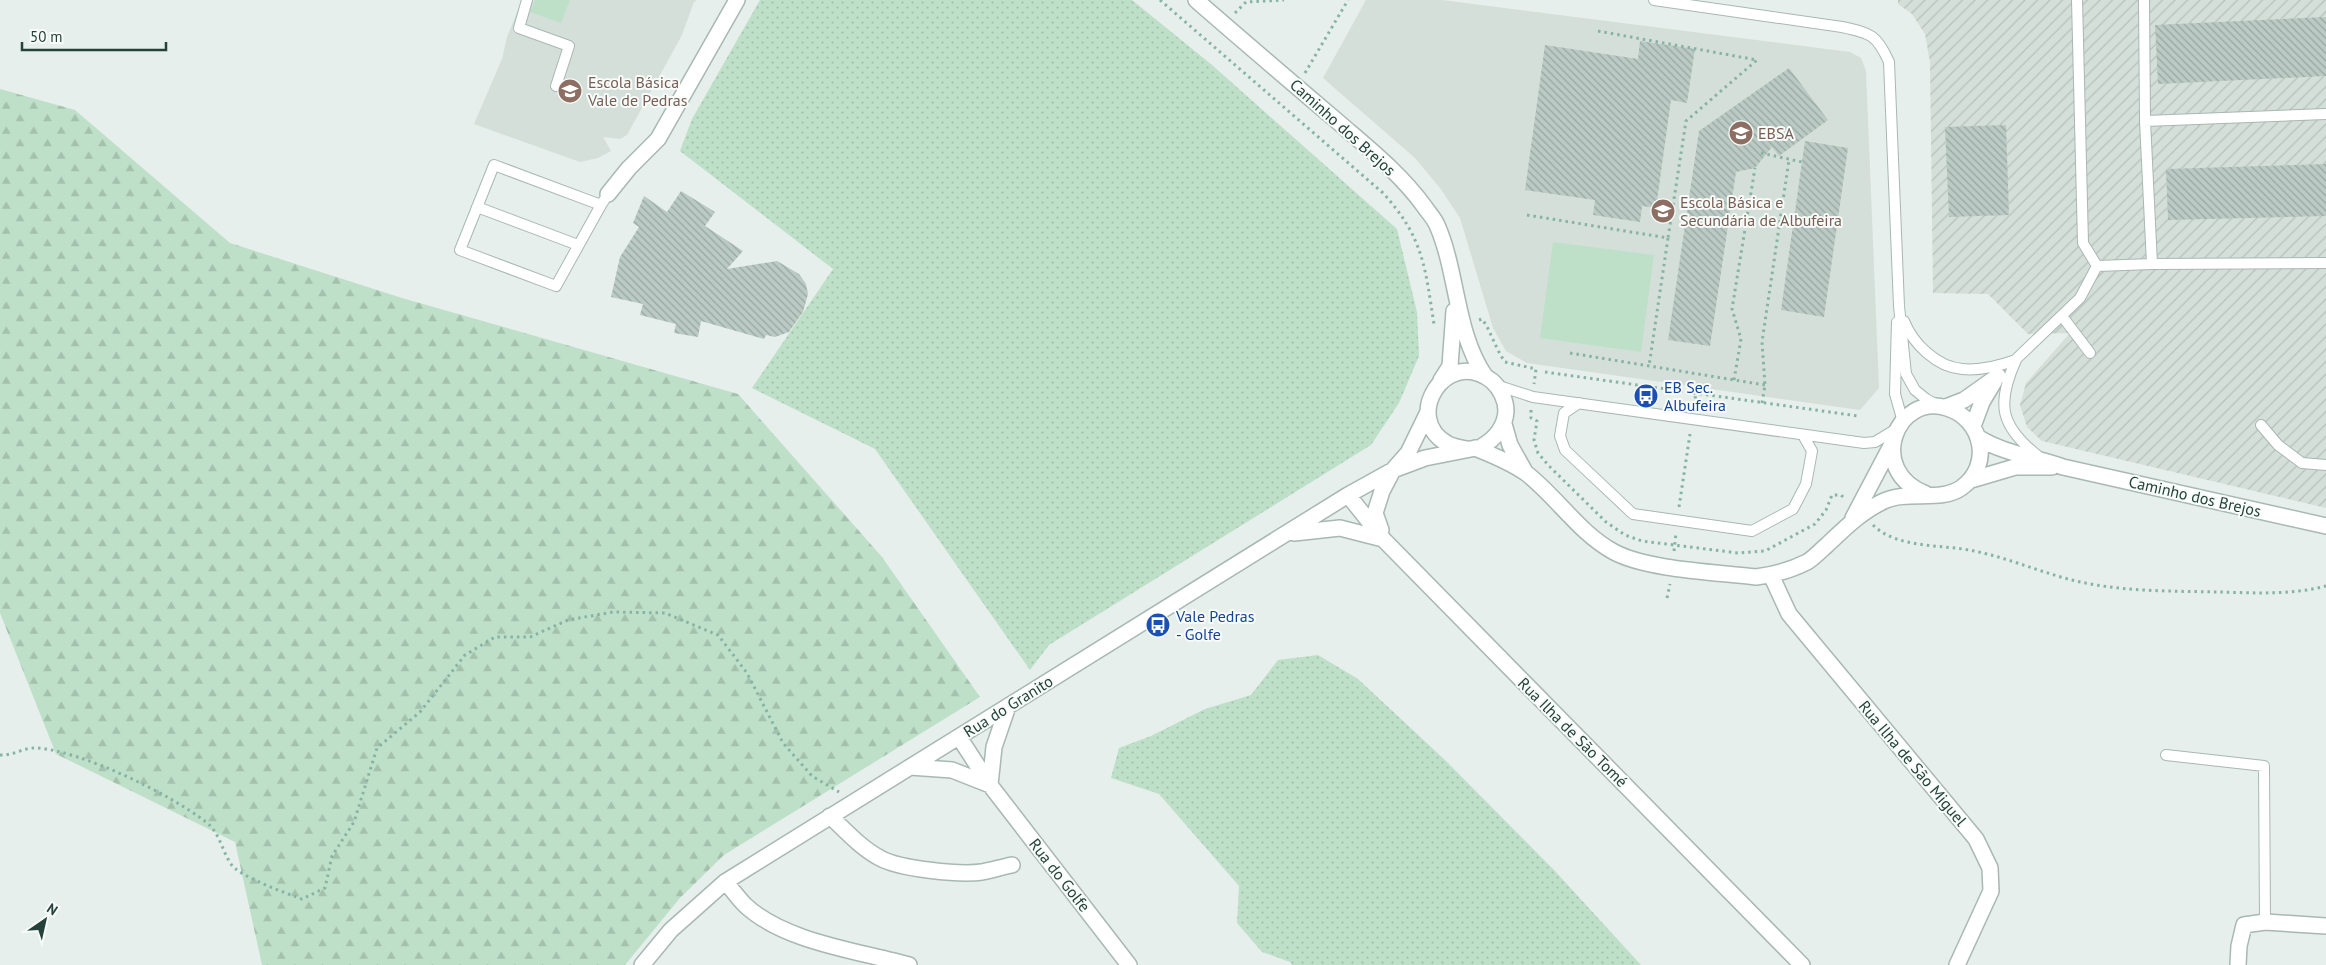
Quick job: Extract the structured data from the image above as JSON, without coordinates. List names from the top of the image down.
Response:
{
  "streets": {
    "street": [
      "Caminho dos Brejos",
      "Rua do Granito",
      "Rua Ilha de São Tomé",
      "Rua Ilha de São Miguel",
      "Rua do Golfe"
    ]
  },
  "crossings": [
    ["Caminho dos Brejos", "Rua do Granito"],
    ["Rua do Granito", "Rua Ilha de São Tomé"],
    ["Rua do Granito", "Rua do Golfe"]
  ],
  "places": {
    "school or university": ["Escola Básica Vale de Pedras", "EBSA", "Escola Básica e Secundária de Albufeira"],
    "bus stop": ["EB Sec. Albufeira", "Vale Pedras - Golfe"]
  },
  "scale_bar": "50 m",
  "north": "top right"
}
